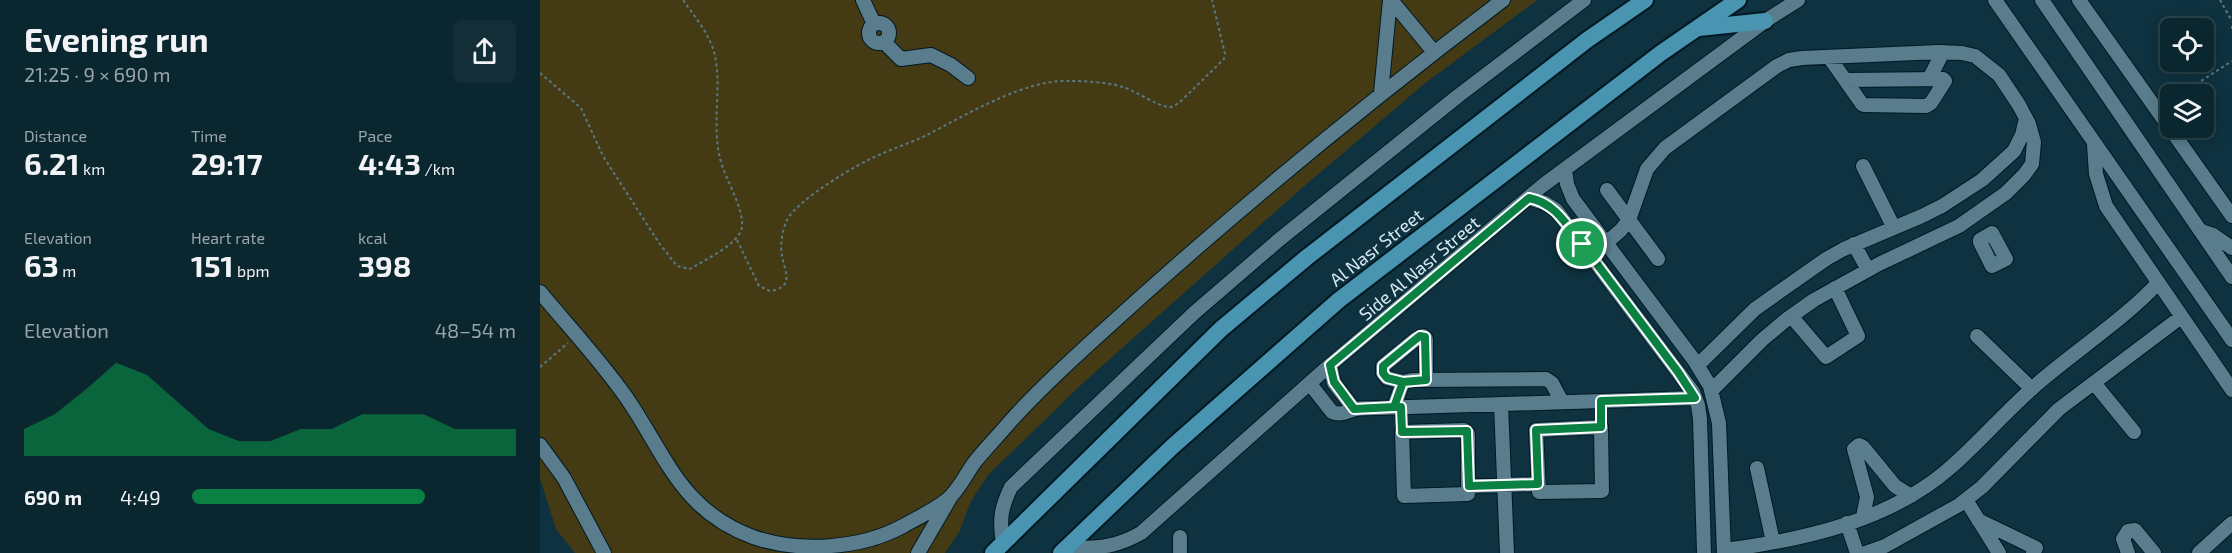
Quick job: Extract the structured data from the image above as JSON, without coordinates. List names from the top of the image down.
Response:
{
  "streets": {
    "main road": ["Al Nasr Street"],
    "street": ["Side Al Nasr Street"]
  },
  "crossings": [
    ["Al Nasr Street", "Side Al Nasr Street"]
  ],
  "page": {
    "heading": ["Evening run", "21:25 · 9 × 690 m"],
    "stats": [
      ["Distance", "6.21 km"],
      ["Time", "29:17"],
      ["Pace", "4:43 /km"],
      ["Elevation", "63 m"],
      ["Heart rate", "151 bpm"],
      ["kcal", "398"]
    ],
    "chart": ["Elevation", "48–54 m"],
    "list": [
      {
        "name": "690 m",
        "note": "4:49"
      }
    ]
  }
}
